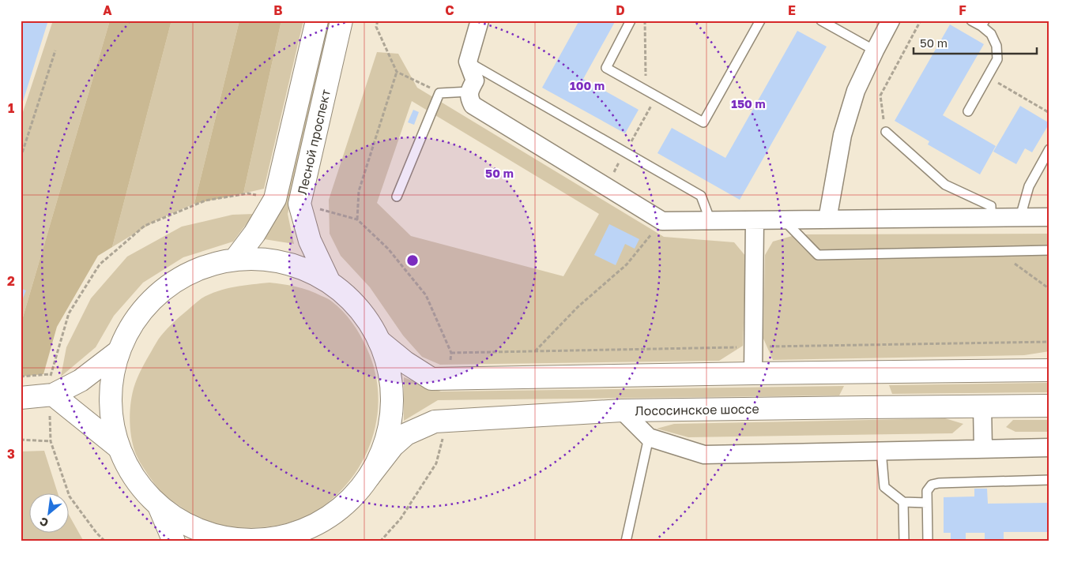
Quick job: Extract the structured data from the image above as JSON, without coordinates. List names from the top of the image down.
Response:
{
  "streets": {
    "main road": ["Лесной проспект", "Лососинское шоссе"]
  },
  "scale_bar": "50 m",
  "north": "bottom left",
  "grid": {
    "columns": [
      "A",
      "B",
      "C",
      "D",
      "E",
      "F"
    ],
    "rows": ["1", "2", "3"]
  },
  "rings": ["100 m", "150 m", "50 m"]
}
